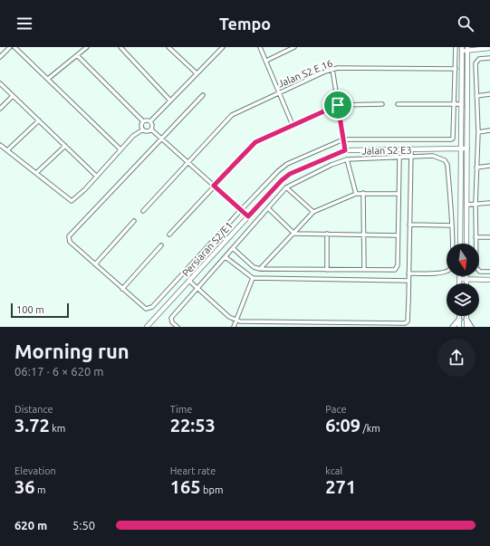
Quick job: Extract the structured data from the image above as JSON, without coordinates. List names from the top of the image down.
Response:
{
  "streets": {
    "street": ["Jalan S2 E 16", "Jalan S2 E3", "Persiaran S2/E1"]
  },
  "scale_bar": "100 m",
  "north": "bottom",
  "page": {
    "header": "Tempo",
    "scale": "100 m",
    "heading": ["Morning run", "06:17 · 6 × 620 m"],
    "stats": [
      ["Distance", "3.72 km"],
      ["Time", "22:53"],
      ["Pace", "6:09 /km"],
      ["Elevation", "36 m"],
      ["Heart rate", "165 bpm"],
      ["kcal", "271"]
    ],
    "list": [
      {
        "name": "620 m",
        "note": "5:50"
      }
    ]
  }
}
